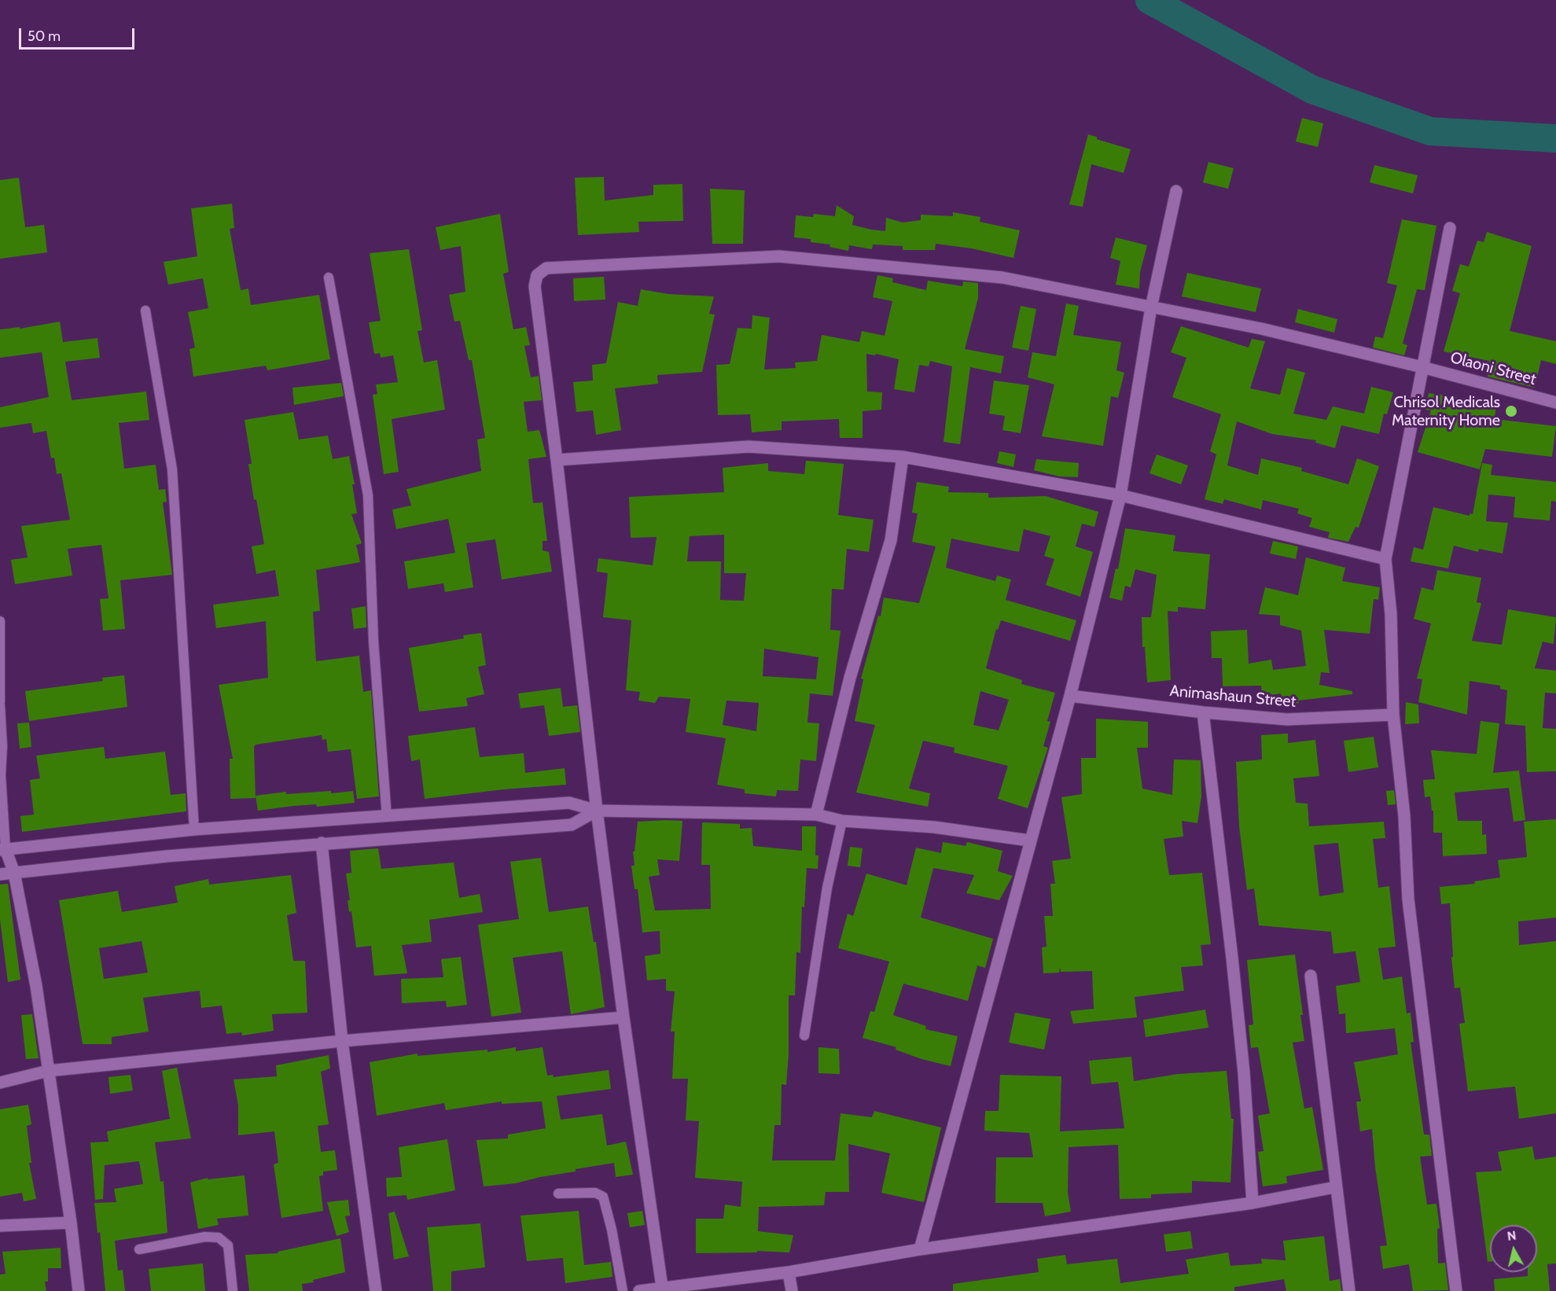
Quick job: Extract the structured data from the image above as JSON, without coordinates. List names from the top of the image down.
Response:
{
  "streets": {
    "street": ["Olaoni Street", "Animashaun Street"]
  },
  "places": ["Chrisol Medicals Maternity Home"],
  "scale_bar": "50 m",
  "north": "top"
}
